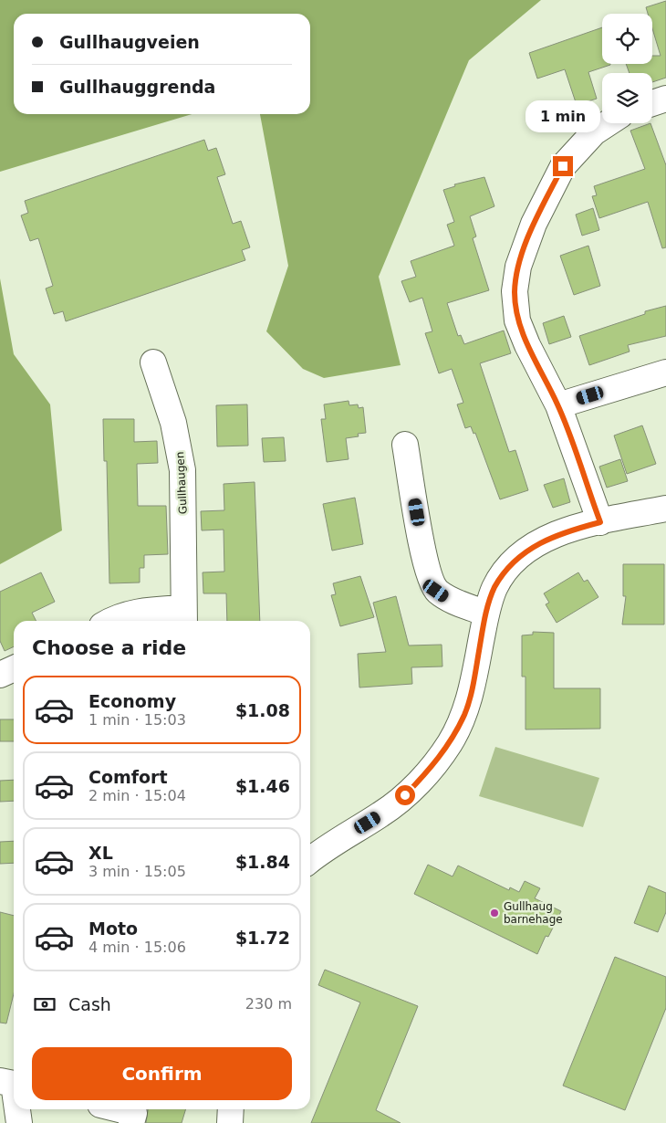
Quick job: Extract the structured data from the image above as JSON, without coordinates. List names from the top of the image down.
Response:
{
  "streets": {
    "street": ["Gullhaugen"]
  },
  "places": ["Gullhaug barnehage"],
  "page": {
    "banner": ["Gullhaugveien", "Gullhauggrenda"],
    "bubble": "1 min",
    "heading": "Choose a ride",
    "list": [
      {
        "name": "Economy",
        "note": "1 min · 15:03",
        "value": "$1.08"
      },
      {
        "name": "Comfort",
        "note": "2 min · 15:04",
        "value": "$1.46"
      },
      {
        "name": "XL",
        "note": "3 min · 15:05",
        "value": "$1.84"
      },
      {
        "name": "Moto",
        "note": "4 min · 15:06",
        "value": "$1.72"
      }
    ],
    "pay": ["Cash", "230 m"],
    "buttons": "Confirm"
  }
}
